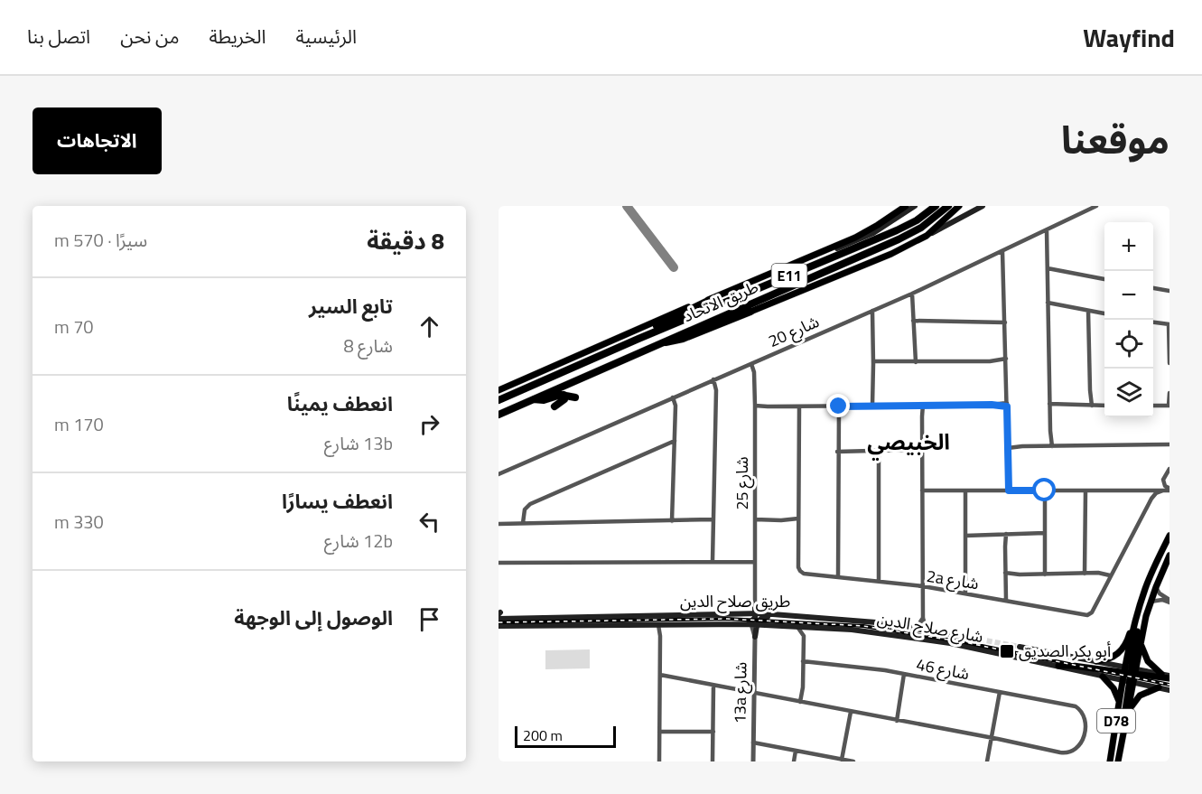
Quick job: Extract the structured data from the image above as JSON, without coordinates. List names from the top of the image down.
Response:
{
  "streets": {
    "highway": ["E11", "طريق الاتحاد"],
    "main road": ["طريق صلاح الدين", "شارع صلاح الدين", "D78"],
    "street": [
      "شارع 20",
      "شارع 25",
      "2a شارع",
      "شارع 46",
      "13a شارع"
    ]
  },
  "crossings": [
    ["شارع 20", "شارع 25"],
    ["طريق صلاح الدين", "شارع صلاح الدين"],
    ["شارع صلاح الدين", "D78"]
  ],
  "districts": ["الخبيصي"],
  "places": {
    "transit": ["أبو بكر الصديق"]
  },
  "scale_bar": "200 m",
  "page": {
    "header": "Wayfind",
    "nav": [
      "الرئيسية",
      "الخريطة",
      "من نحن",
      "اتصل بنا"
    ],
    "title": "موقعنا",
    "buttons": "الاتجاهات",
    "heading": ["8 دقيقة", "سيرًا · 570 m"],
    "map_buttons": ["+", "−"],
    "list": [
      ["تابع السير", "شارع 8", "70 m"],
      ["انعطف يمينًا", "13b شارع", "170 m"],
      ["انعطف يسارًا", "12b شارع", "330 m"],
      "الوصول إلى الوجهة"
    ],
    "scale": "200 m"
  }
}
